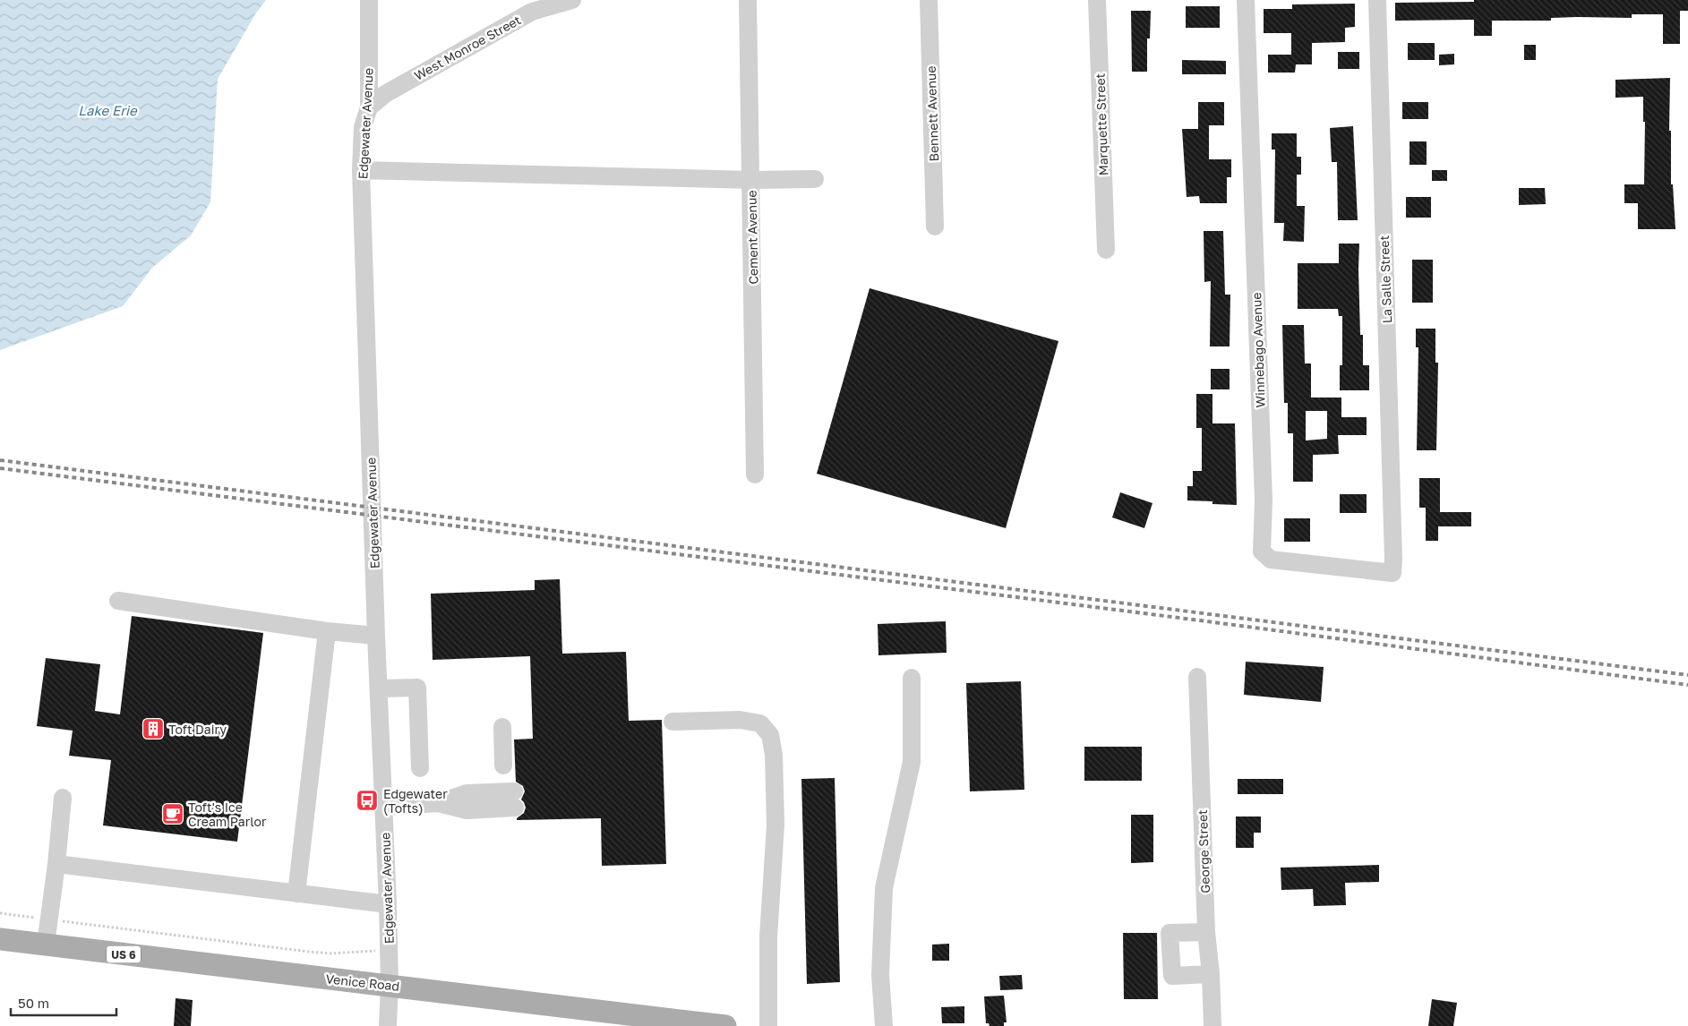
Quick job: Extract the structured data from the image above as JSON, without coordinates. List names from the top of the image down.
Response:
{
  "streets": {
    "main road": ["US 6", "Venice Road"],
    "street": [
      "West Monroe Street",
      "Bennett Avenue",
      "Edgewater Avenue",
      "Marquette Street",
      "Cement Avenue",
      "La Salle Street",
      "Winnebago Avenue",
      "George Street"
    ]
  },
  "crossings": [
    ["West Monroe Street", "Edgewater Avenue"],
    ["Edgewater Avenue", "Venice Road"],
    ["La Salle Street", "Winnebago Avenue"]
  ],
  "water": ["Lake Erie"],
  "places": {
    "building": ["Toft Dairy"],
    "bus stop": ["Edgewater (Tofts)"],
    "cafe": ["Toft's Ice Cream Parlor"]
  },
  "scale_bar": "50 m"
}
